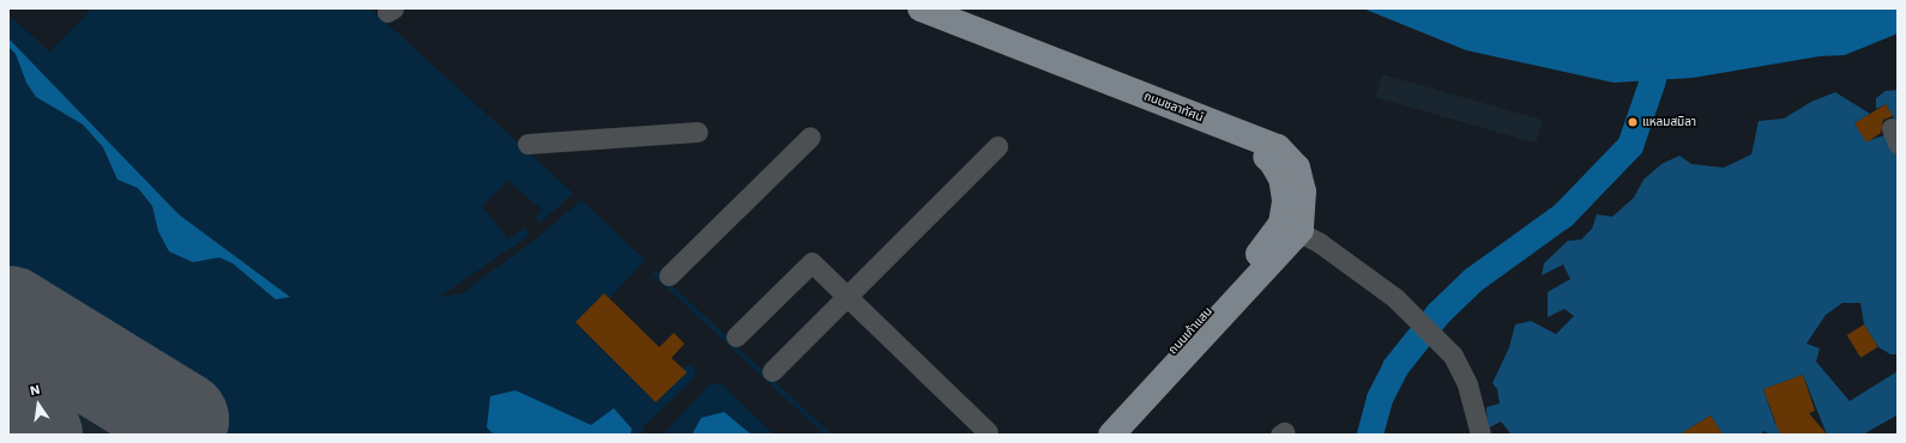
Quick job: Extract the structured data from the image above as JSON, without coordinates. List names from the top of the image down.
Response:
{
  "streets": {
    "main road": ["ถนนชลาทัศน์", "ถนนเก้าแสน"]
  },
  "crossings": [
    ["ถนนชลาทัศน์", "ถนนเก้าแสน"]
  ],
  "places": ["แหลมสมิลา"],
  "north": "top"
}
